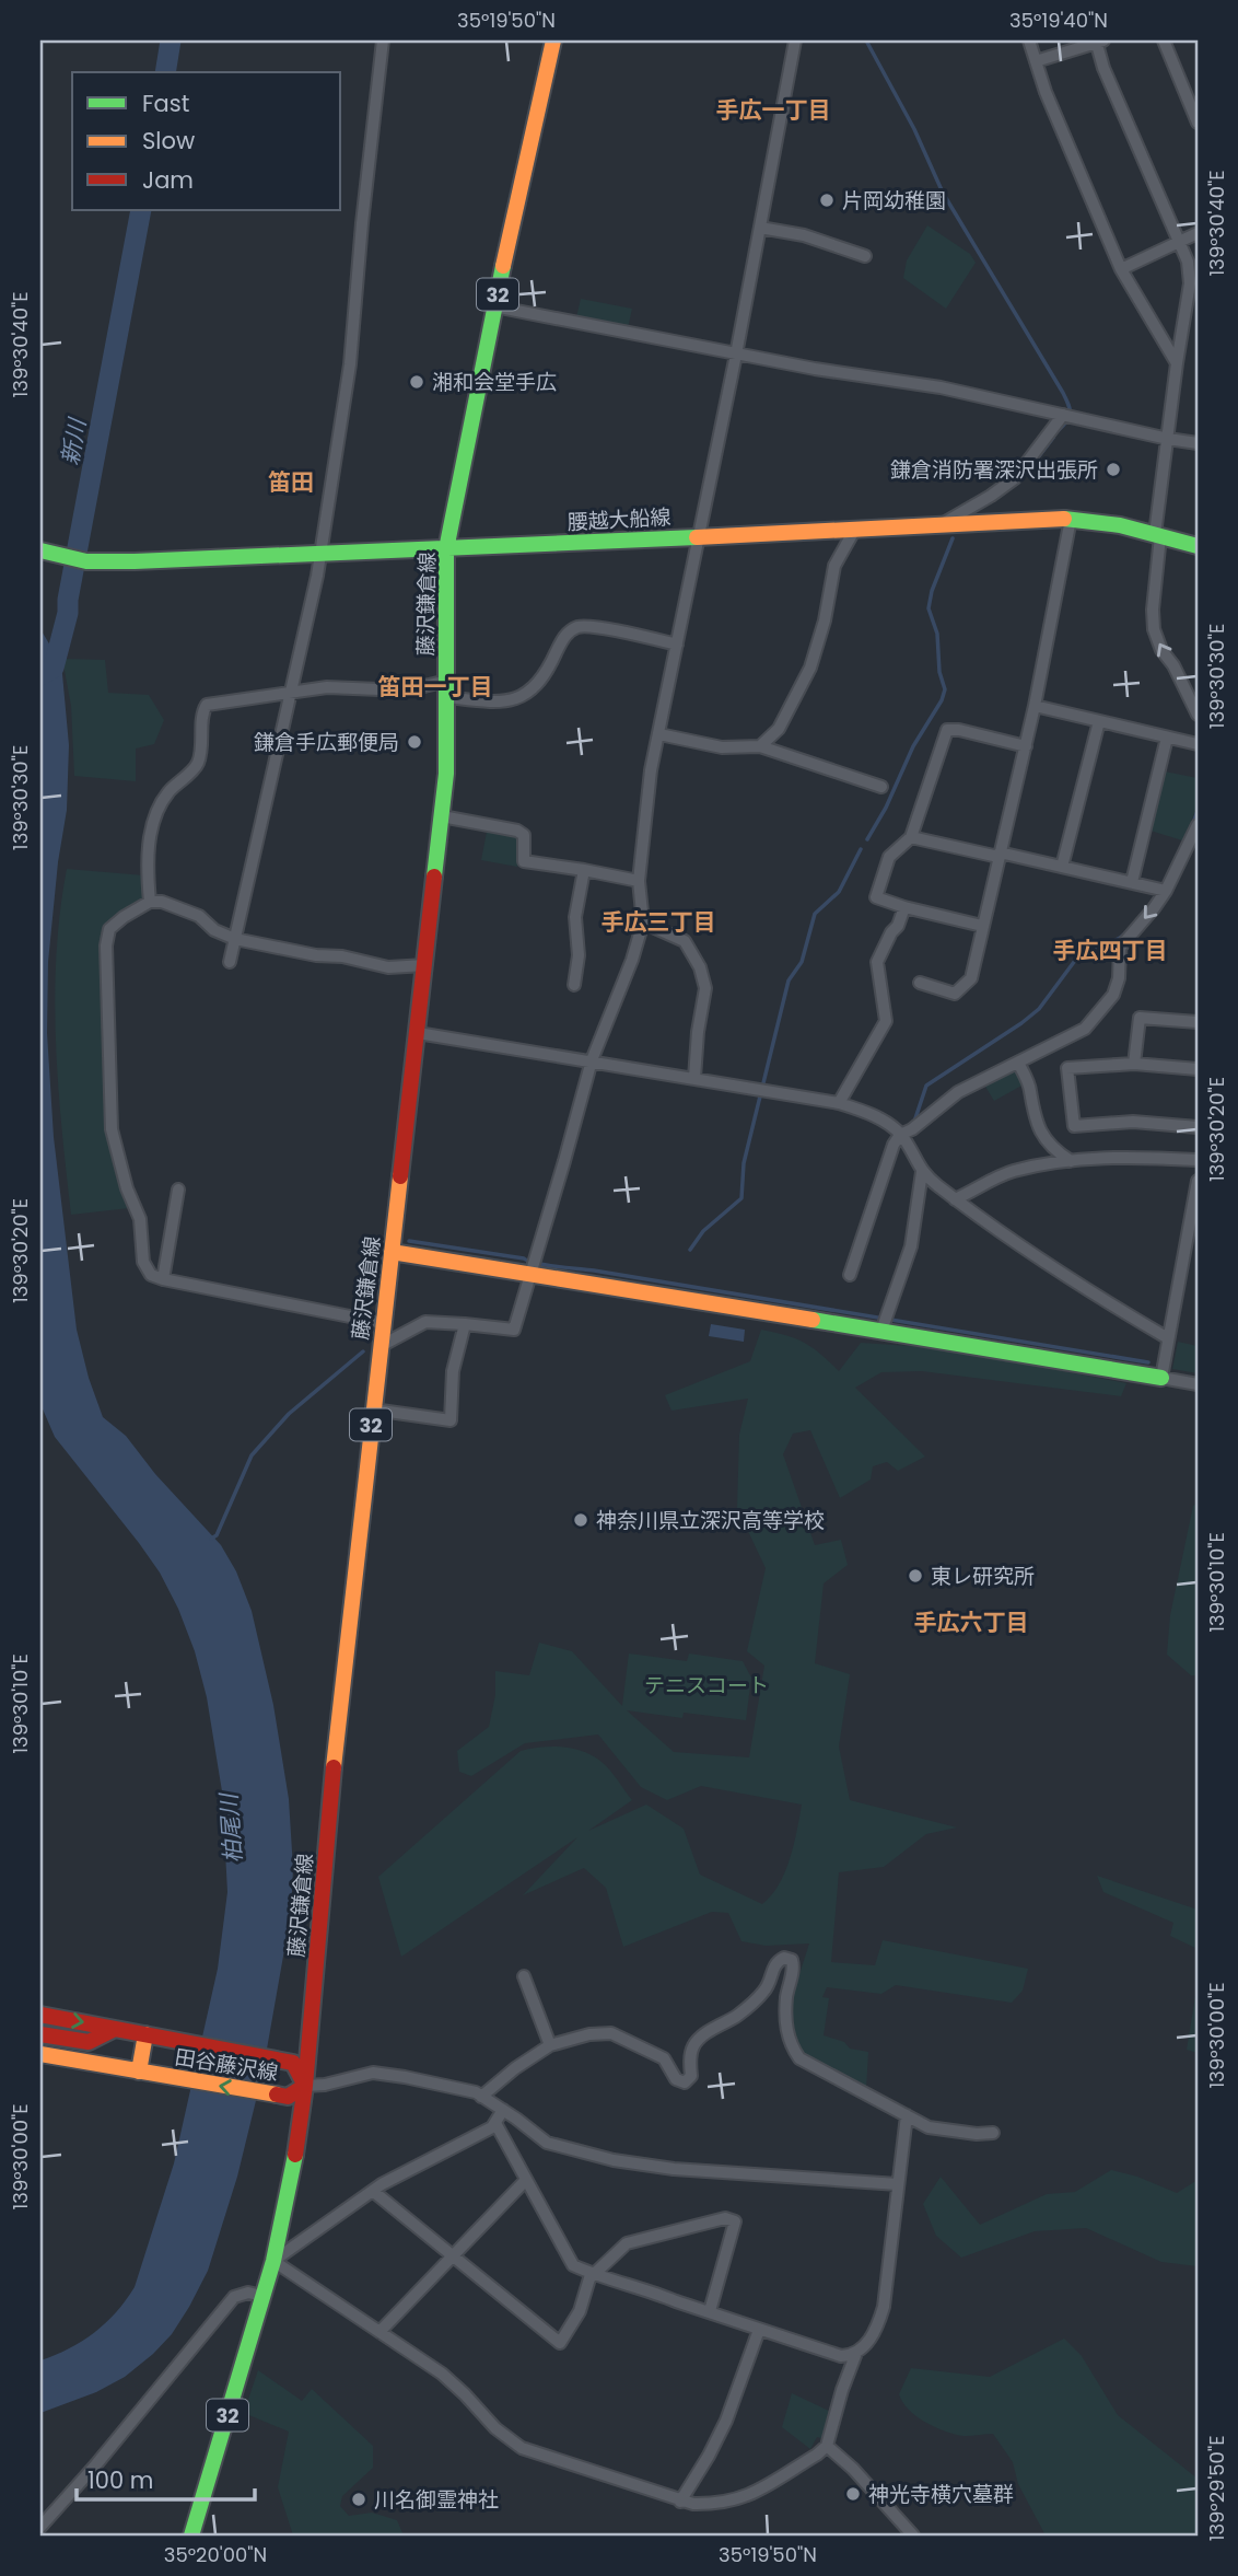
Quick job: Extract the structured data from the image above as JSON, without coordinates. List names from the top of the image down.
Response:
{
  "streets": {
    "main road": [
      "32",
      "腰越大船線",
      "藤沢鎌倉線",
      "田谷藤沢線"
    ]
  },
  "crossings": [
    ["腰越大船線", "藤沢鎌倉線"],
    ["藤沢鎌倉線", "田谷藤沢線"]
  ],
  "districts": [
    "手広一丁目",
    "笛田",
    "笛田一丁目",
    "手広三丁目",
    "手広四丁目",
    "手広六丁目"
  ],
  "water": ["新川", "柏尾川"],
  "parks": ["テニスコート"],
  "places": [
    "片岡幼稚園",
    "湘和会堂手広",
    "鎌倉消防署深沢出張所",
    "鎌倉手広郵便局",
    "神奈川県立深沢高等学校",
    "東レ研究所",
    "神光寺横穴墓群",
    "川名御霊神社"
  ],
  "legend": ["Fast", "Slow", "Jam"],
  "scale_bar": "100 m",
  "coordinates": [
    "35°19'50\"N",
    "35°19'40\"N",
    "139°30'40\"E",
    "139°30'30\"E",
    "139°30'20\"E",
    "139°30'10\"E",
    "139°30'00\"E",
    "139°29'50\"E",
    "35°20'00\"N"
  ]
}
